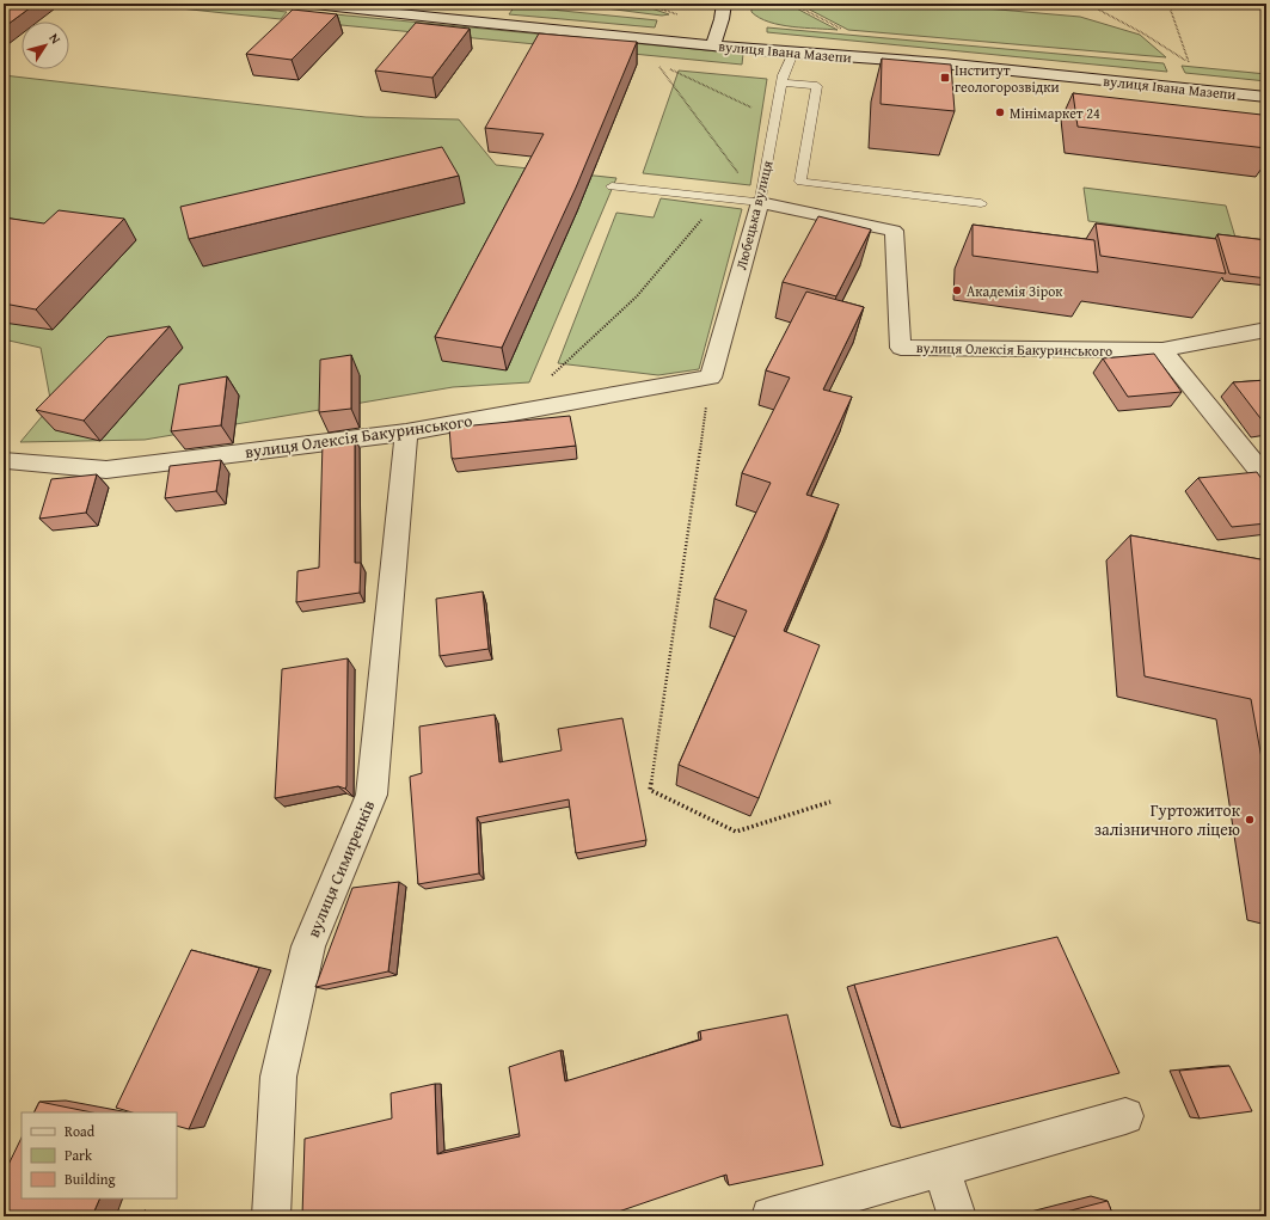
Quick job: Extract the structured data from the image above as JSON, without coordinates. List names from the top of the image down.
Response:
{
  "streets": {
    "street": [
      "вулиця Івана Мазепи",
      "Любецька вулиця",
      "вулиця Олексія Бакуринського",
      "вулиця Симиренків"
    ]
  },
  "crossings": [
    ["вулиця Івана Мазепи", "Любецька вулиця"],
    ["Любецька вулиця", "вулиця Олексія Бакуринського"],
    ["вулиця Олексія Бакуринського", "вулиця Симиренків"]
  ],
  "places": {
    "transit": ["Інститут геологорозвідки"],
    "other": ["Мінімаркет 24", "Академія Зірок", "Гуртожиток залізничного ліцею"]
  },
  "legend": ["Road", "Park", "Building"],
  "north": "top right"
}
